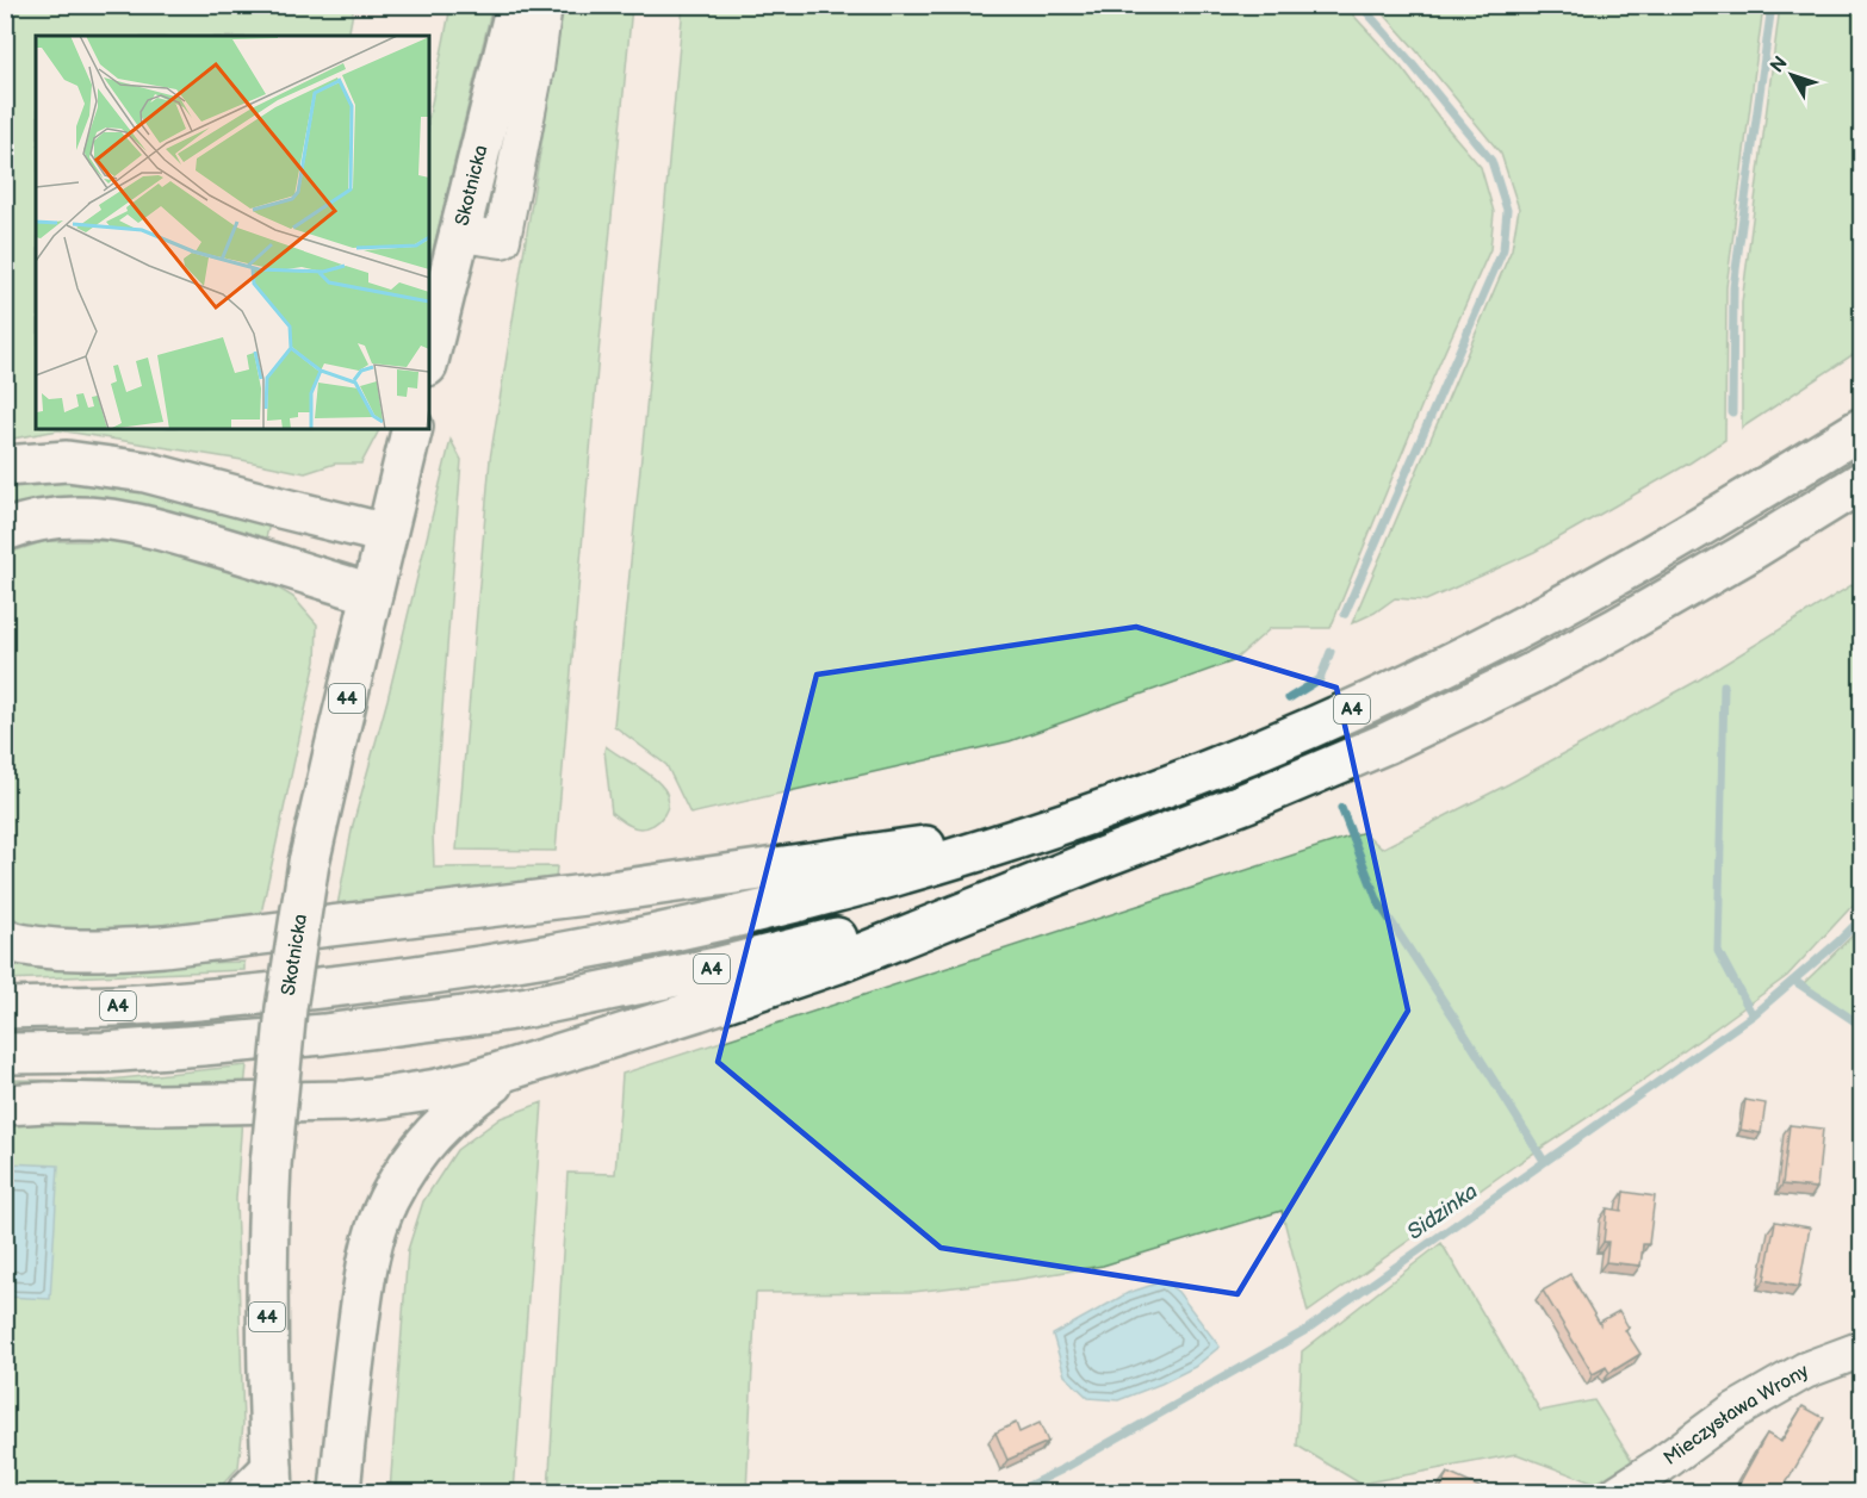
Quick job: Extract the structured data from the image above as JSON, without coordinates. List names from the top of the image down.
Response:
{
  "streets": {
    "main road": ["Skotnicka", "44", "A4"],
    "street": ["Mieczysława Wrony"]
  },
  "water": ["Sidzinka"],
  "north": "top left"
}
